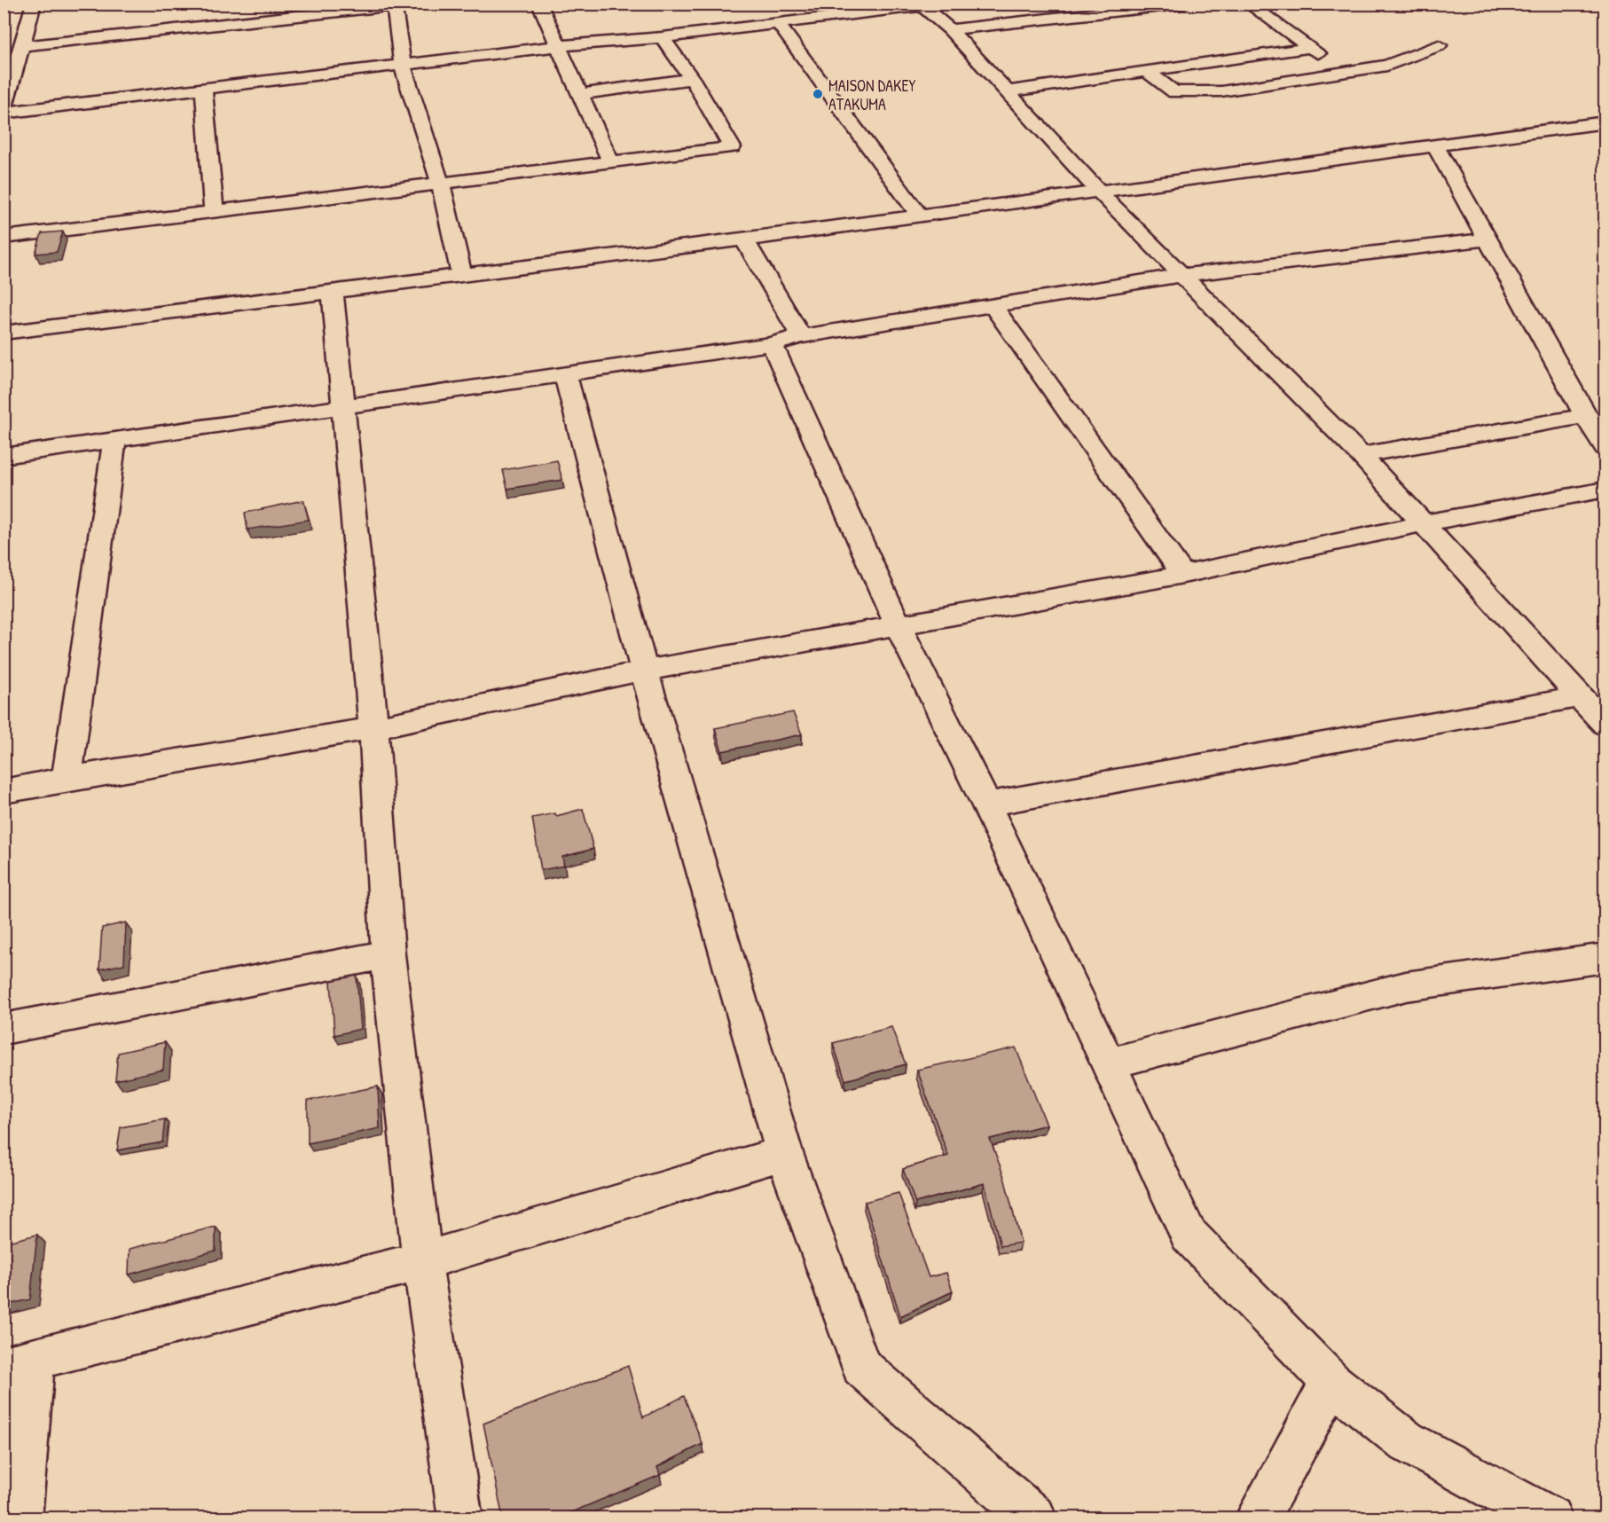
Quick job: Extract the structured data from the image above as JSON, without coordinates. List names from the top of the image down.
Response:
{
  "places": ["MAISON DAKEY ATAKUMA"]
}
